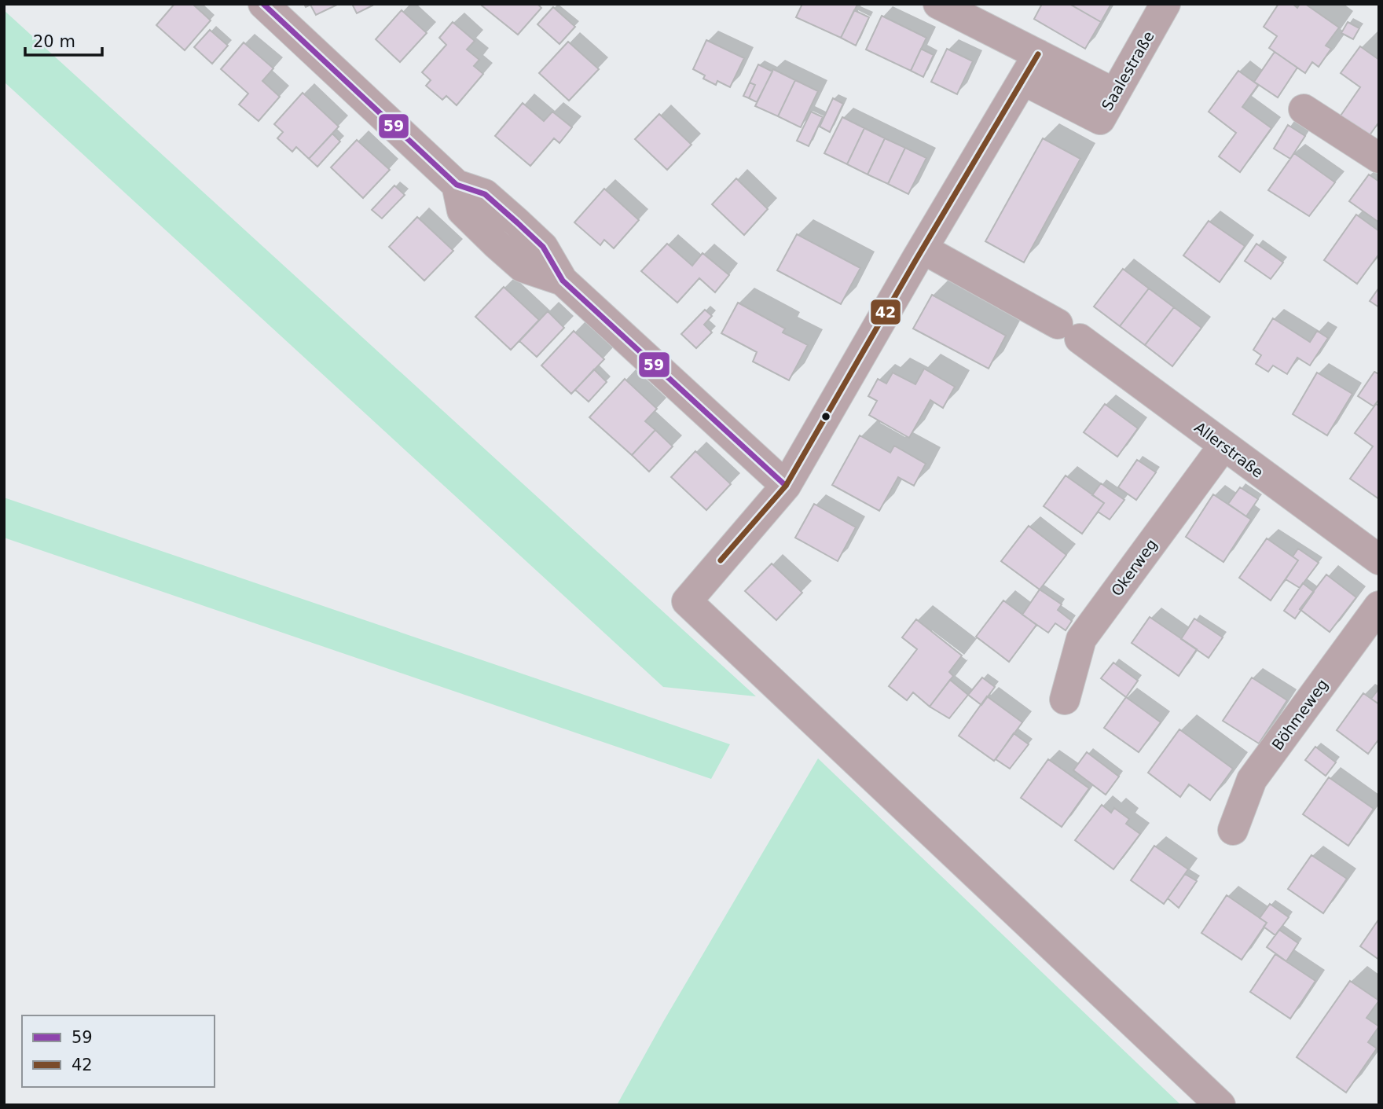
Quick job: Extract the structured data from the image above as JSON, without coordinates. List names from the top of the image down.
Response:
{
  "streets": {
    "street": [
      "Saalestraße",
      "Allerstraße",
      "Okerweg",
      "Böhmeweg"
    ]
  },
  "crossings": [
    ["Allerstraße", "Okerweg"]
  ],
  "lines": ["transit line 59", "transit line 42"],
  "legend": ["59", "42"],
  "scale_bar": "20 m"
}
